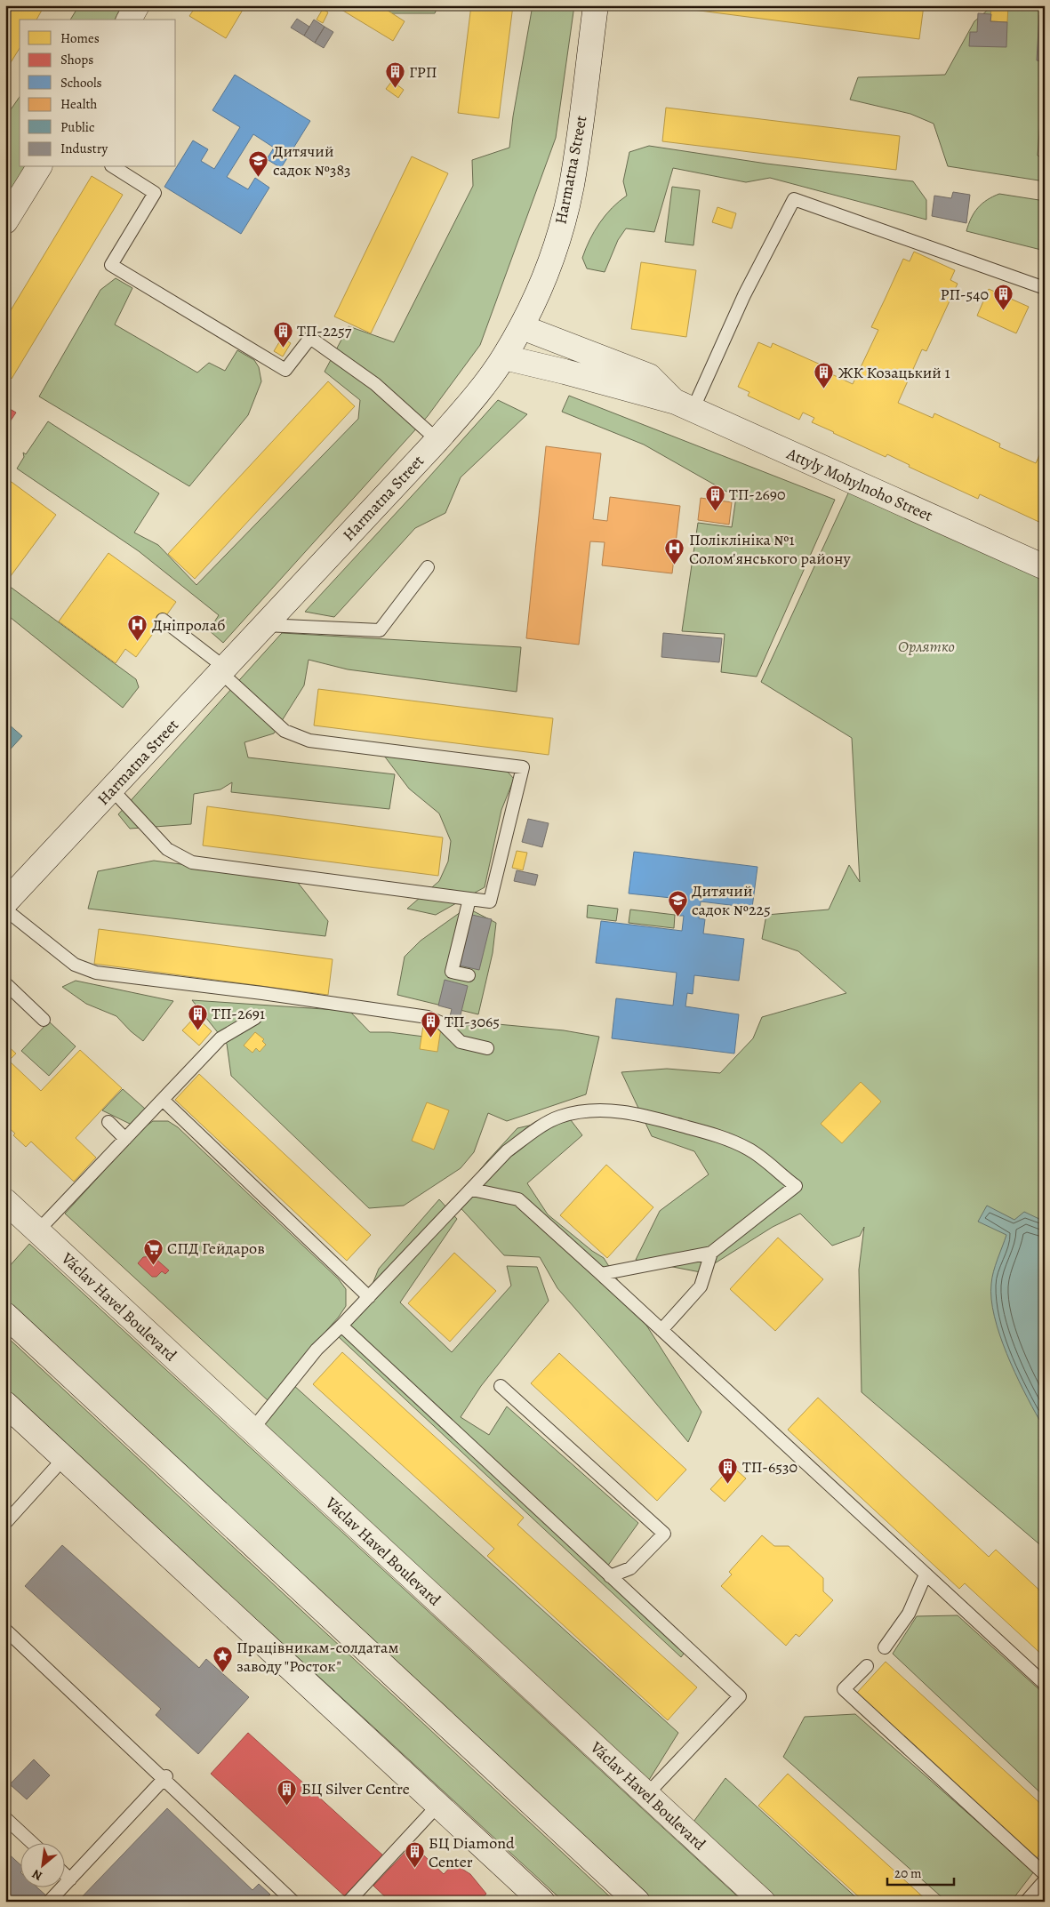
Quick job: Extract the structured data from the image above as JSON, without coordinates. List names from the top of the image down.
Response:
{
  "streets": {
    "street": ["Harmatna Street", "Attyly Mohylnoho Street", "Václav Havel Boulevard"]
  },
  "crossings": [
    ["Harmatna Street", "Attyly Mohylnoho Street"]
  ],
  "parks": ["Орлятко"],
  "places": {
    "building": [
      "ГРП",
      "РП-540",
      "ТП-2257",
      "ЖК Козацький 1",
      "ТП-2690",
      "ТП-2691",
      "ТП-3065",
      "ТП-6530",
      "БЦ Silver Centre",
      "БЦ Diamond Center"
    ],
    "school or university": ["Дитячий садок №383", "Дитячий садок №225"],
    "hospital": ["Поліклініка №1 Солом'янського району", "Дніпролаб"],
    "supermarket": ["СПД Гейдаров"],
    "place": ["Працівникам-солдатам заводу \"Росток\""]
  },
  "legend": [
    "Homes",
    "Shops",
    "Schools",
    "Health",
    "Public",
    "Industry"
  ],
  "scale_bar": "20 m",
  "north": "bottom left"
}
